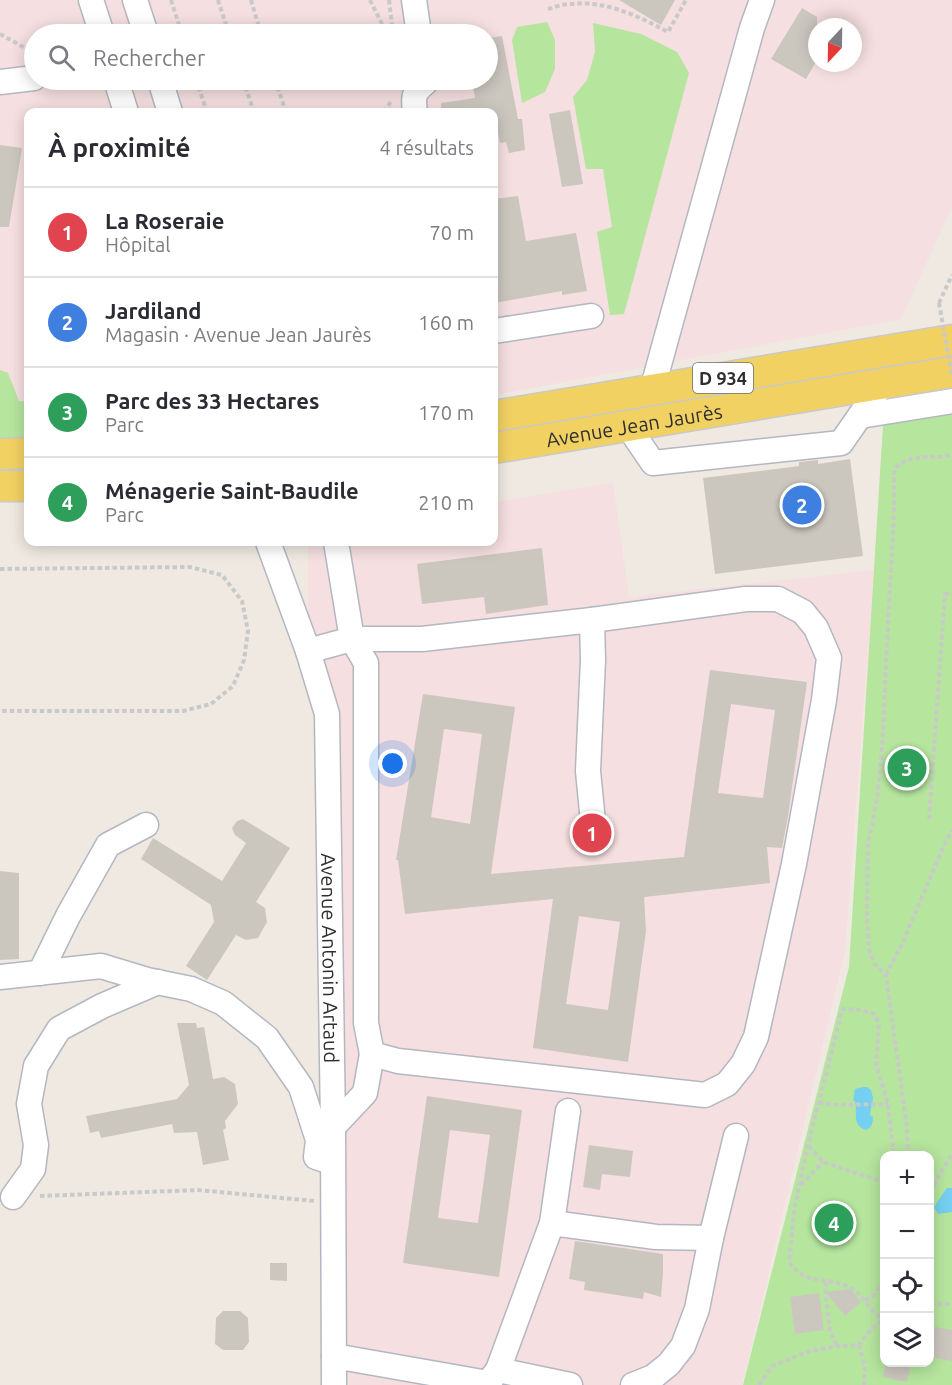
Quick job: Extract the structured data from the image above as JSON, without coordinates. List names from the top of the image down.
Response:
{
  "streets": {
    "main road": ["D 934", "Avenue Jean Jaurès"],
    "street": ["Avenue Antonin Artaud"]
  },
  "north": "bottom",
  "page": {
    "search": "Rechercher",
    "heading": ["À proximité", "4 résultats"],
    "list": [
      {
        "mark": "1",
        "name": "La Roseraie",
        "note": "Hôpital",
        "value": "70 m"
      },
      {
        "mark": "2",
        "name": "Jardiland",
        "note": "Magasin · Avenue Jean Jaurès",
        "value": "160 m"
      },
      {
        "mark": "3",
        "name": "Parc des 33 Hectares",
        "note": "Parc",
        "value": "170 m"
      },
      {
        "mark": "4",
        "name": "Ménagerie Saint-Baudile",
        "note": "Parc",
        "value": "210 m"
      }
    ],
    "pins": [
      "2",
      "3",
      "1",
      "4"
    ],
    "map_buttons": ["+", "−"]
  }
}
